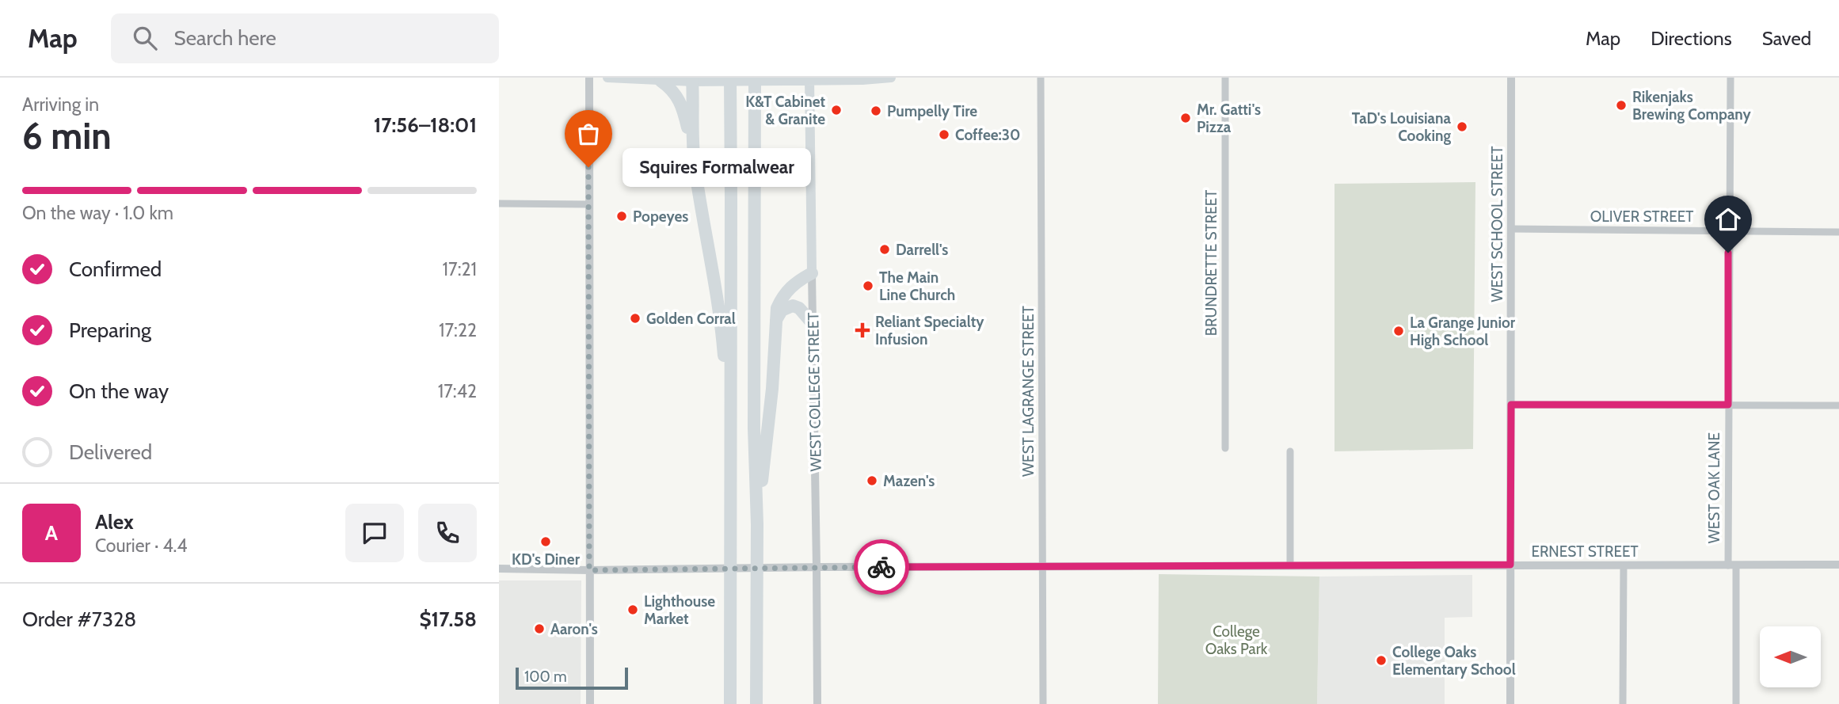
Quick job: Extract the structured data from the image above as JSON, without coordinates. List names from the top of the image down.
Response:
{
  "streets": {
    "main road": ["WEST COLLEGE STREET"],
    "street": [
      "OLIVER STREET",
      "WEST SCHOOL STREET",
      "BRUNDRETTE STREET",
      "WEST LAGRANGE STREET",
      "WEST OAK LANE",
      "ERNEST STREET"
    ]
  },
  "crossings": [
    ["OLIVER STREET", "WEST SCHOOL STREET"],
    ["OLIVER STREET", "WEST OAK LANE"],
    ["WEST SCHOOL STREET", "ERNEST STREET"],
    ["WEST LAGRANGE STREET", "ERNEST STREET"],
    ["WEST COLLEGE STREET", "ERNEST STREET"],
    ["WEST OAK LANE", "ERNEST STREET"]
  ],
  "parks": ["College Oaks Park"],
  "places": {
    "other": [
      "Rikenjaks Brewing Company",
      "K&T Cabinet & Granite",
      "Pumpelly Tire",
      "Mr. Gatti's Pizza",
      "TaD's Louisiana Cooking",
      "Coffee:30",
      "Squires Formalwear",
      "Popeyes",
      "Darrell's",
      "The Main Line Church",
      "Golden Corral",
      "La Grange Junior High School",
      "Mazen's",
      "KD's Diner",
      "Lighthouse Market",
      "Aaron's",
      "College Oaks Elementary School"
    ],
    "health": ["Reliant Specialty Infusion"]
  },
  "scale_bar": "100 m",
  "north": "left",
  "page": {
    "header": "Map",
    "search": "Search here",
    "nav": ["Map", "Directions", "Saved"],
    "heading": ["6 min", "Arriving in", "17:56–18:01"],
    "panel": [
      "Alex",
      "Courier · 4.4",
      "Order #7328",
      "$17.58"
    ],
    "bubble": "Squires Formalwear",
    "bar": "On the way · 1.0 km",
    "list": [
      ["Confirmed", "17:21"],
      ["Preparing", "17:22"],
      ["On the way", "17:42"],
      "Delivered"
    ],
    "round": "A",
    "scale": "100 m"
  }
}
